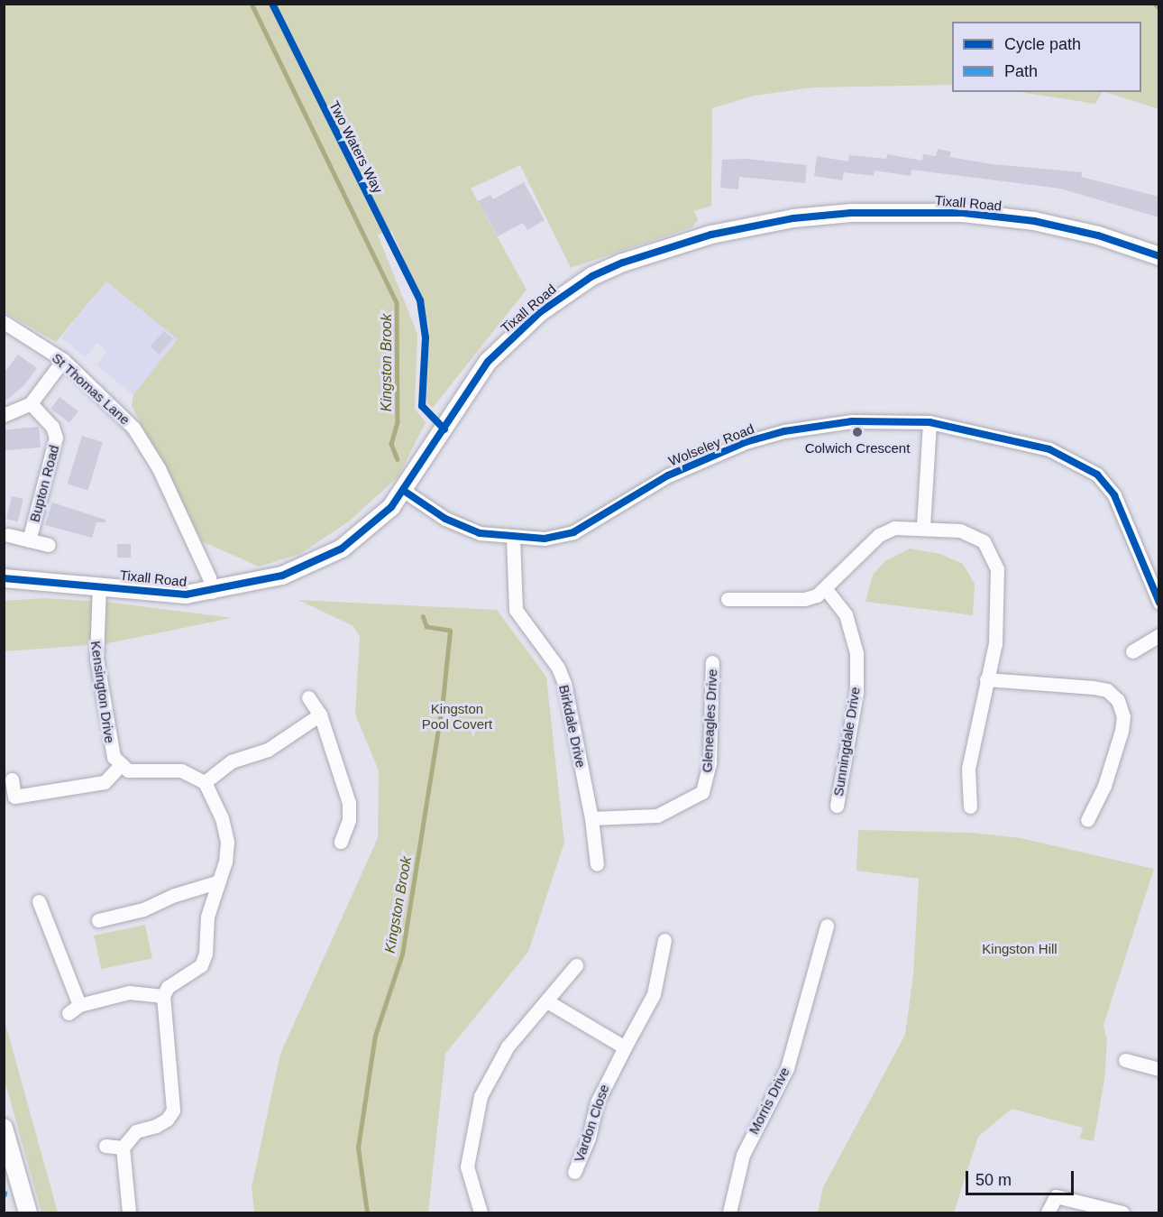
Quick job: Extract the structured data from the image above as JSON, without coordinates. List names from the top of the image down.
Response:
{
  "streets": {
    "street": [
      "Tixall Road",
      "St Thomas Lane",
      "Wolseley Road",
      "Bupton Road",
      "Kensington Drive",
      "Gleneagles Drive",
      "Birkdale Drive",
      "Sunningdale Drive",
      "Morris Drive",
      "Vardon Close"
    ],
    "cycle path": ["Two Waters Way"]
  },
  "crossings": [
    ["Tixall Road", "St Thomas Lane"],
    ["Tixall Road", "Wolseley Road"],
    ["Tixall Road", "Kensington Drive"],
    ["Wolseley Road", "Birkdale Drive"],
    ["Gleneagles Drive", "Birkdale Drive"]
  ],
  "water": ["Kingston Brook"],
  "parks": ["Kingston Pool Covert", "Kingston Hill"],
  "places": ["Colwich Crescent"],
  "legend": ["Cycle path", "Path"],
  "scale_bar": "50 m"
}
